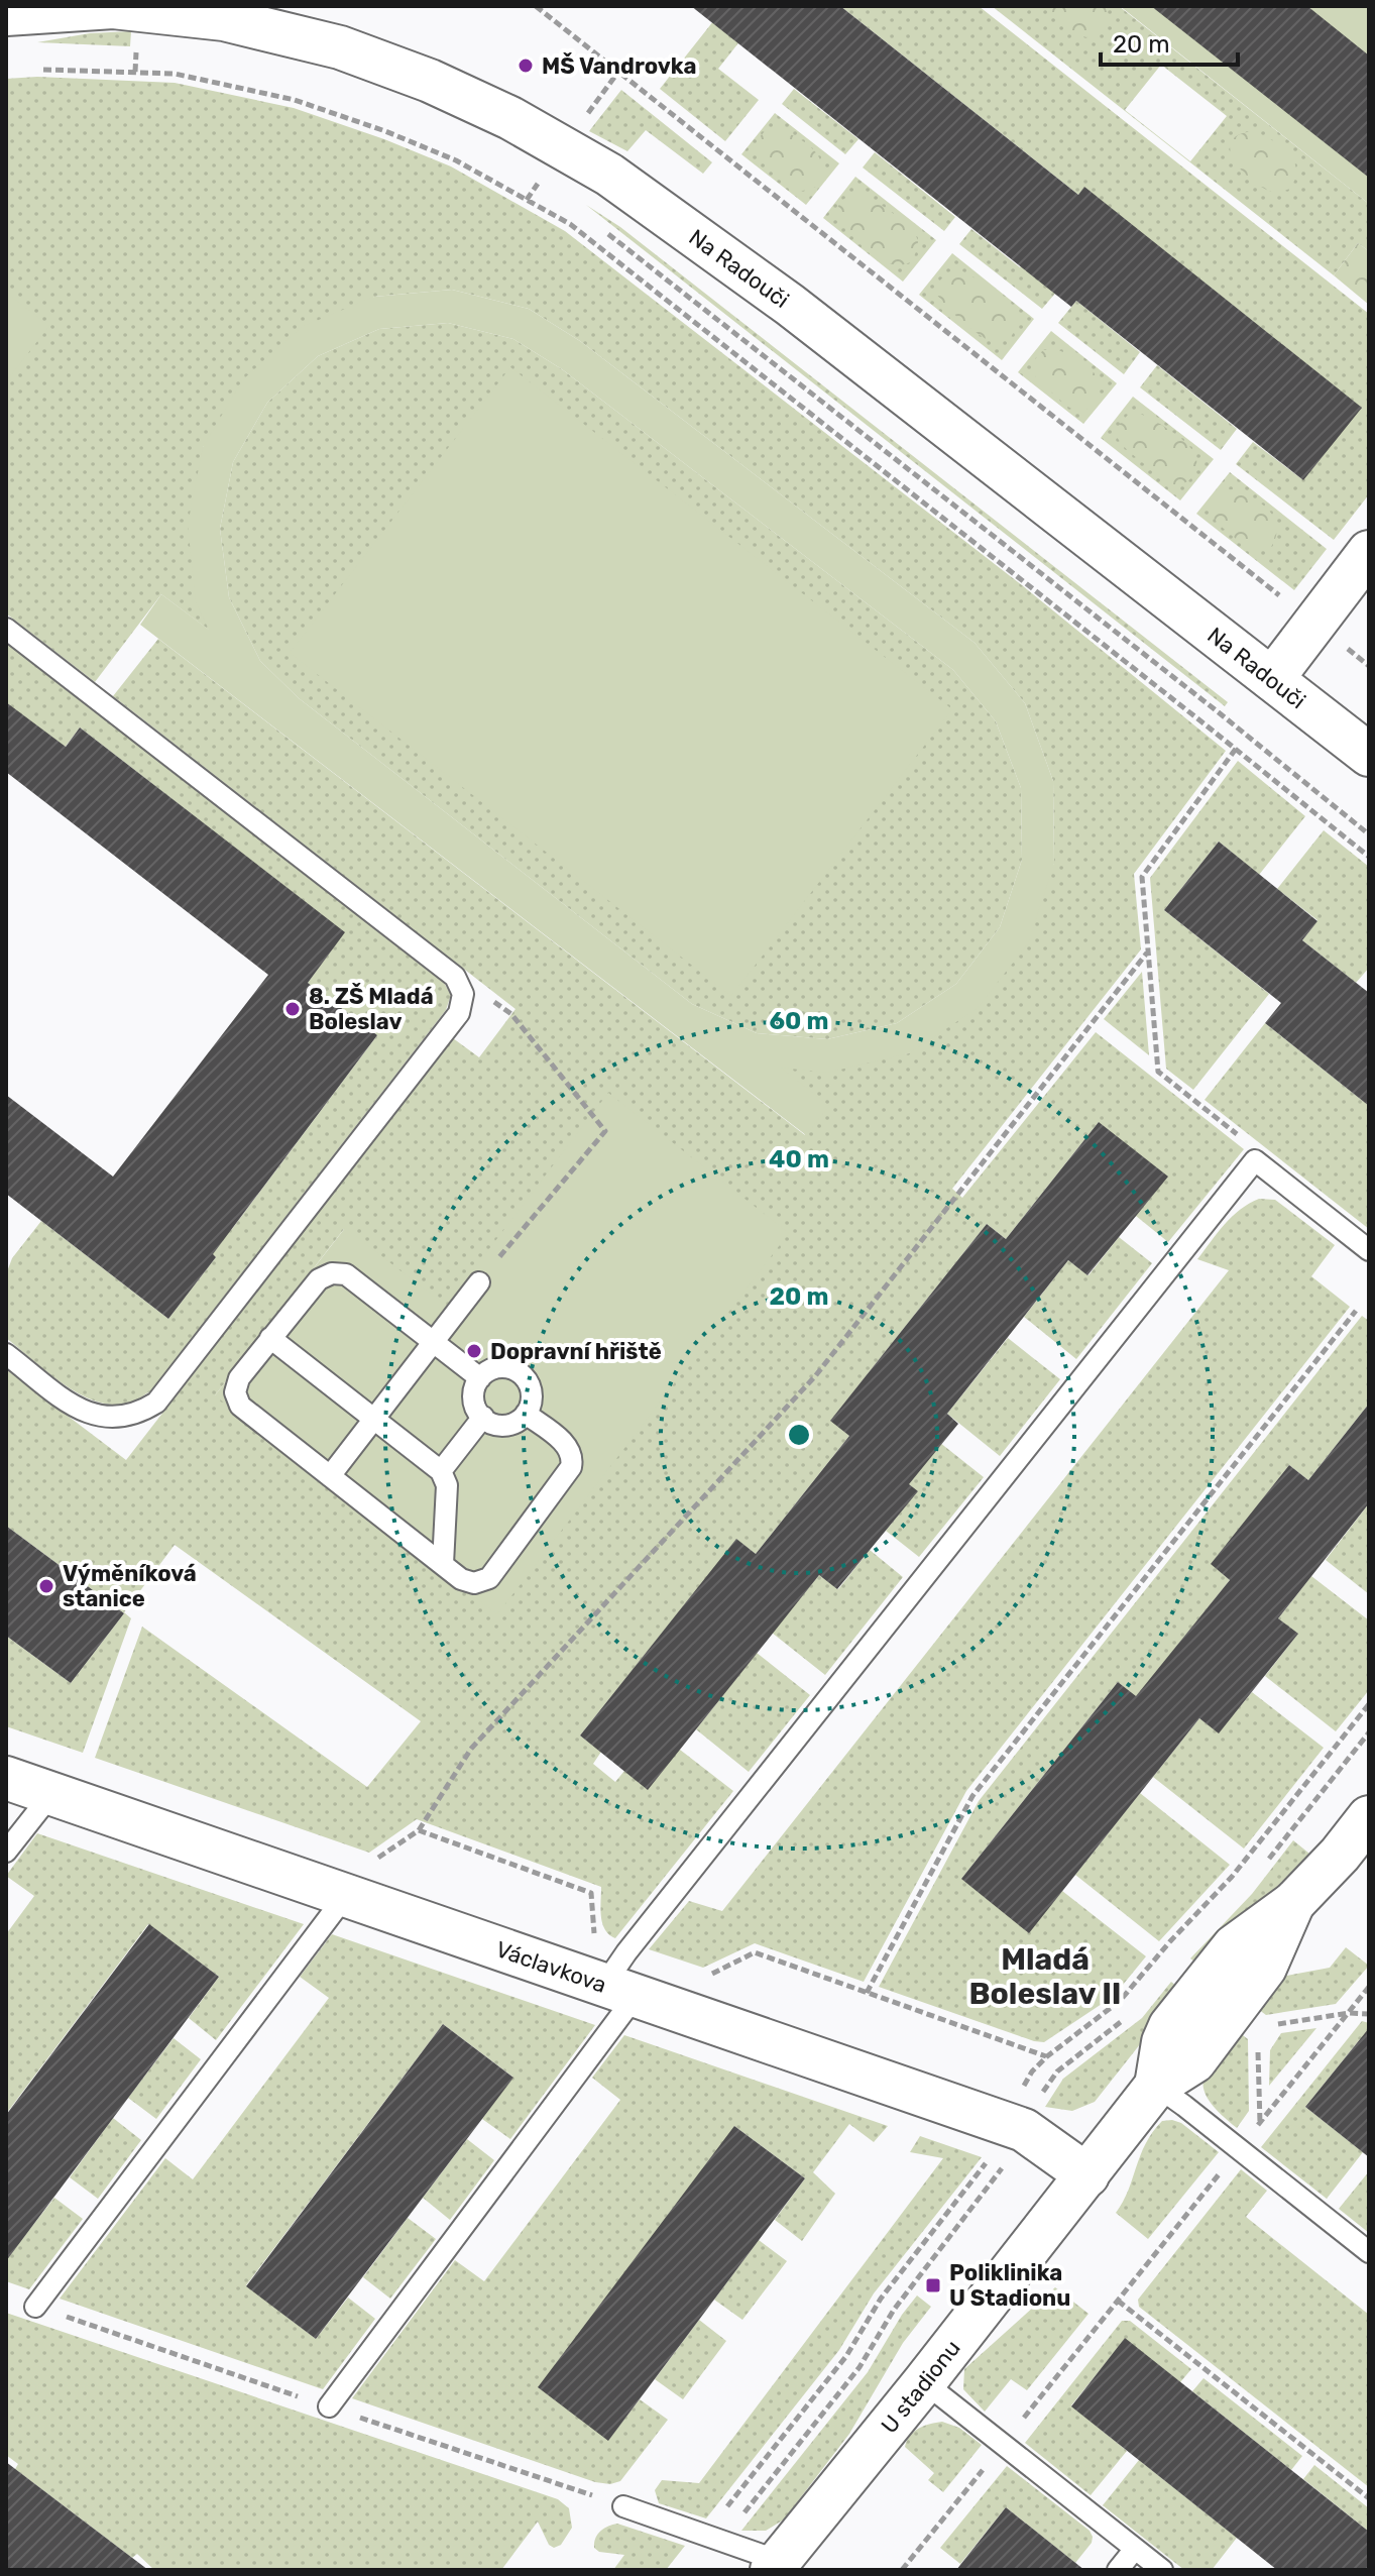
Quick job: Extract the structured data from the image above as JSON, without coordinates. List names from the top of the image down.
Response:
{
  "streets": {
    "street": ["Na Radouči", "Václavkova", "U stadionu"]
  },
  "crossings": [
    ["Václavkova", "U stadionu"]
  ],
  "districts": ["Mladá Boleslav II"],
  "places": {
    "other": [
      "MŠ Vandrovka",
      "8. ZŠ Mladá Boleslav",
      "Dopravní hřiště",
      "Výměníková stanice"
    ],
    "transit": ["Poliklinika U Stadionu"]
  },
  "scale_bar": "20 m",
  "rings": ["60 m", "40 m", "20 m"]
}
